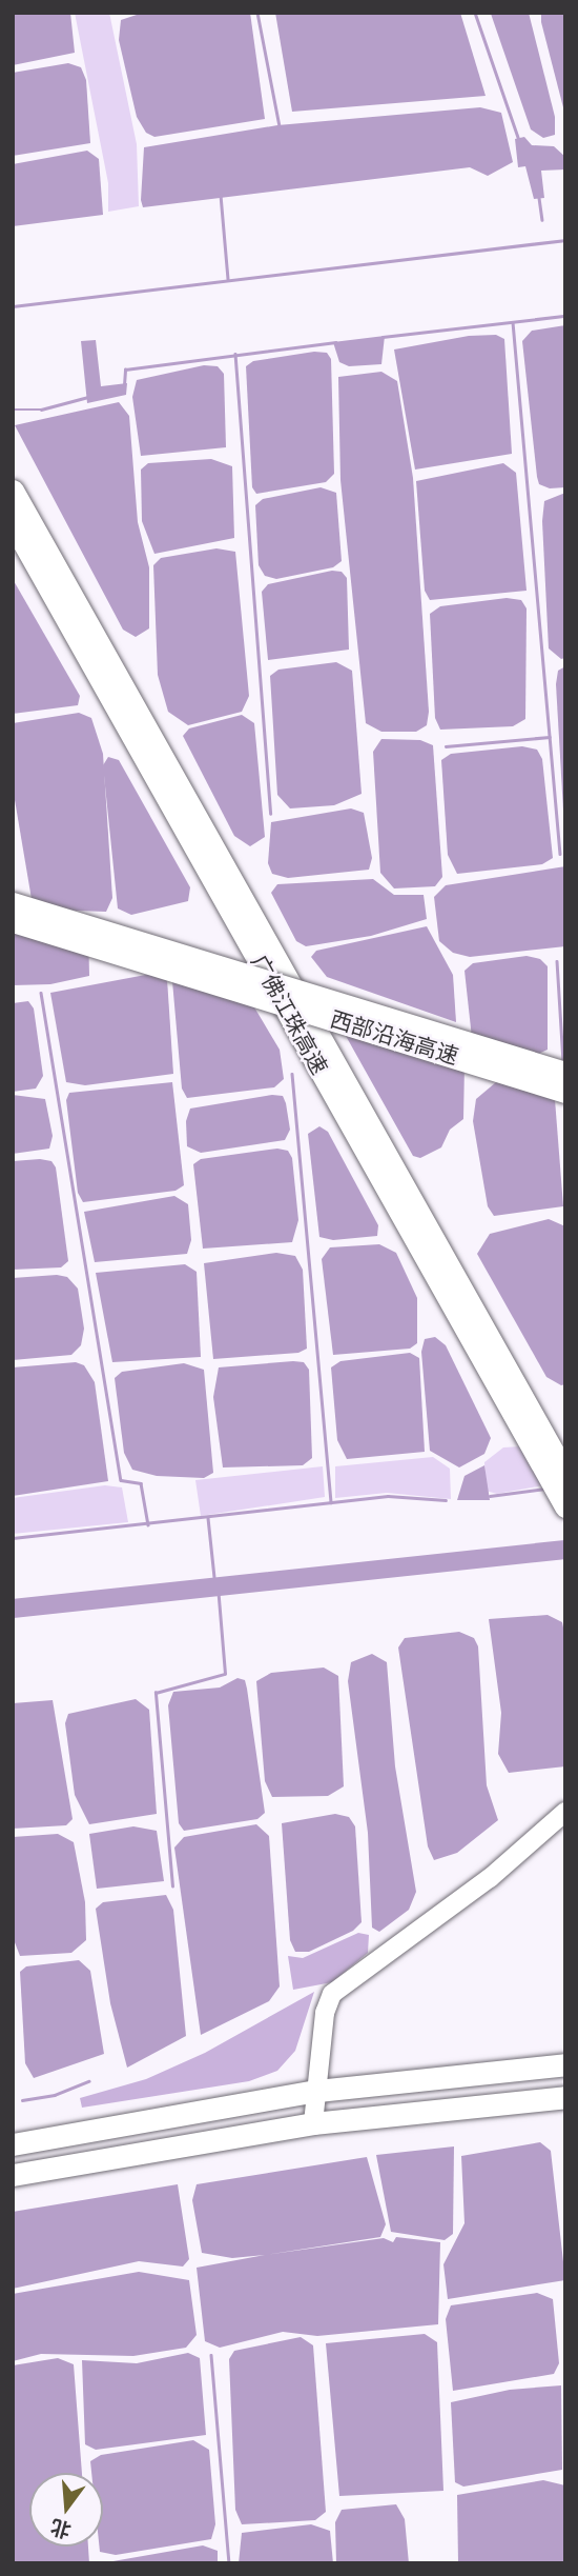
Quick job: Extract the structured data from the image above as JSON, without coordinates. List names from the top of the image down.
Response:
{
  "streets": {
    "highway": ["广佛江珠高速", "西部沿海高速"]
  },
  "north": "bottom"
}
